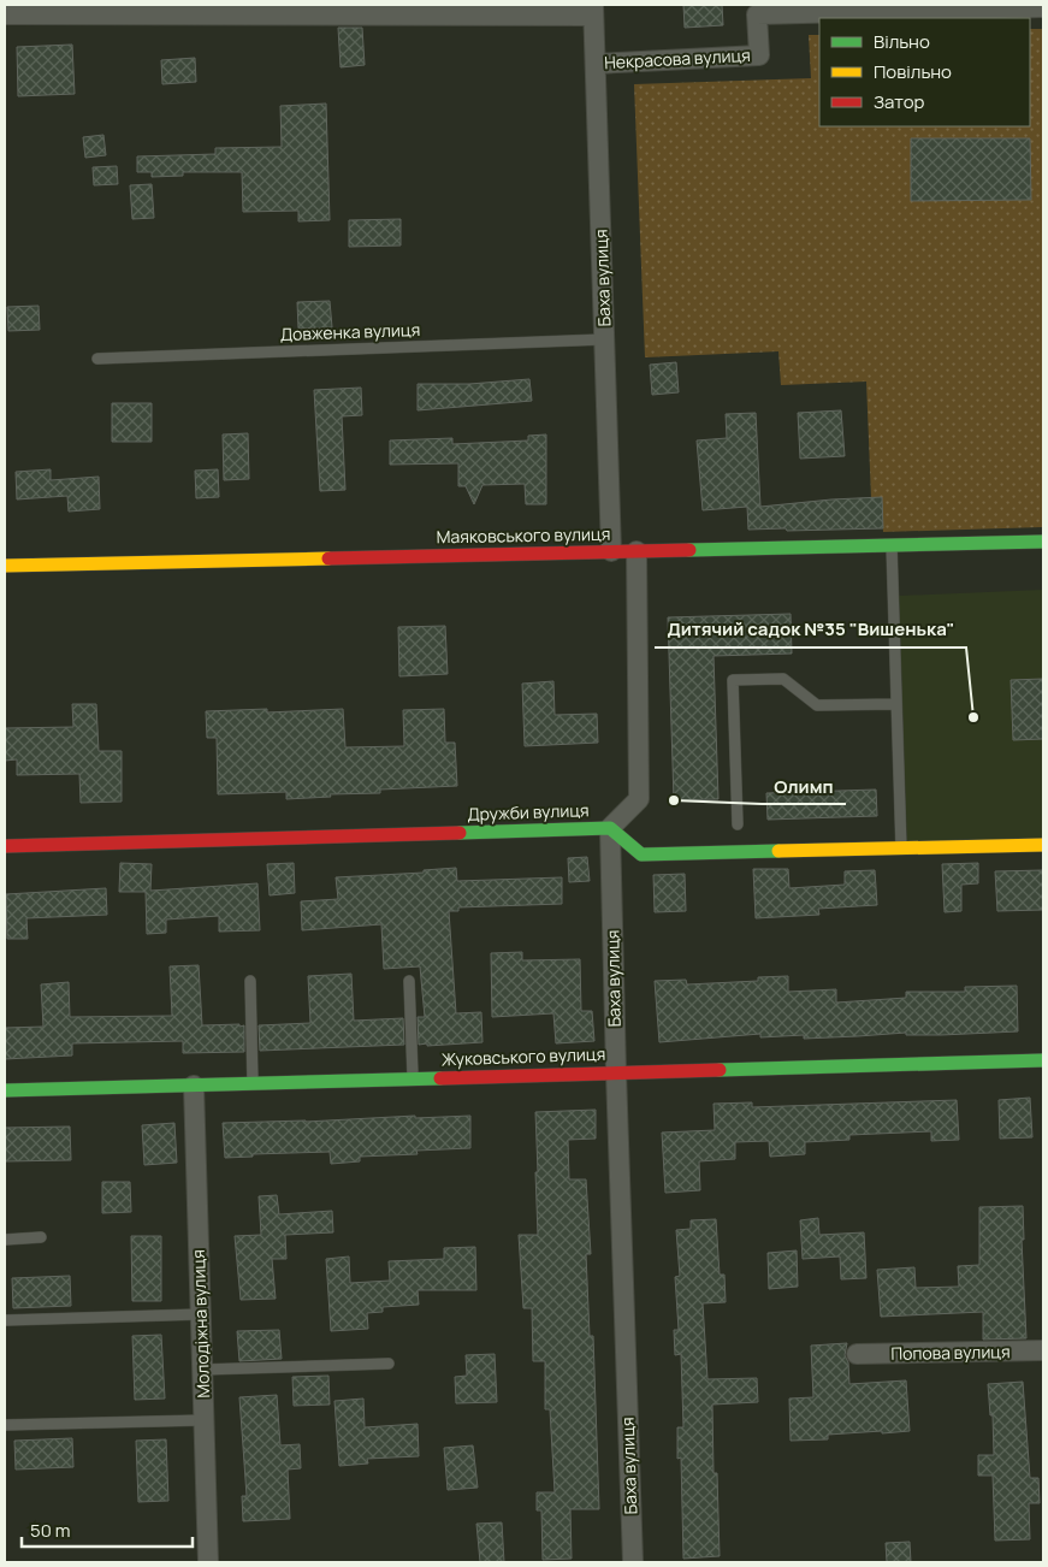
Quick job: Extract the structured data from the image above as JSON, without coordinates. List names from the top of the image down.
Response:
{
  "streets": {
    "street": [
      "Некрасова вулиця",
      "Баха вулиця",
      "Маяковського вулиця",
      "Дружби вулиця",
      "Жуковського вулиця",
      "Молодіжна вулиця",
      "Попова вулиця"
    ],
    "lane": ["Довженка вулиця"]
  },
  "crossings": [
    ["Некрасова вулиця", "Баха вулиця"],
    ["Баха вулиця", "Довженка вулиця"],
    ["Баха вулиця", "Маяковського вулиця"],
    ["Баха вулиця", "Дружби вулиця"],
    ["Баха вулиця", "Жуковського вулиця"],
    ["Жуковського вулиця", "Молодіжна вулиця"]
  ],
  "places": ["Дитячий садок №35 \"Вишенька\"", "Олимп"],
  "legend": ["Вільно", "Повільно", "Затор"],
  "scale_bar": "50 m"
}
